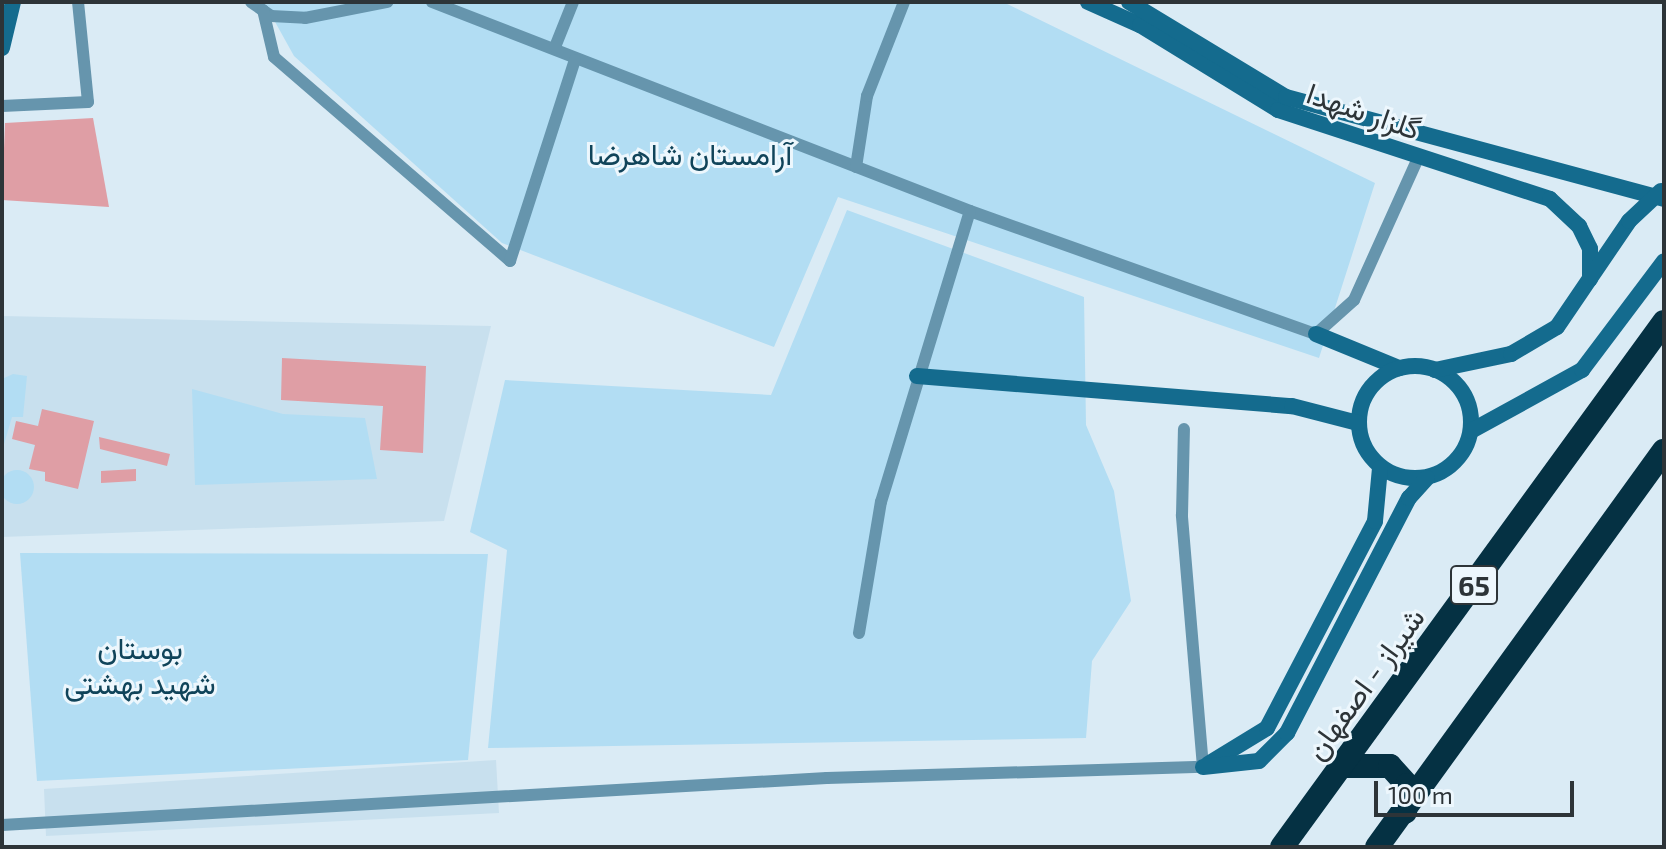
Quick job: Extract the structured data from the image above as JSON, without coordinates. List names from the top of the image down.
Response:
{
  "streets": {
    "highway": ["65", "شیراز - اصفهان"],
    "street": ["گلزار شهدا"]
  },
  "parks": ["آرامستان شاهرضا", "بوستان شهید بهشتی"],
  "scale_bar": "100 m"
}
